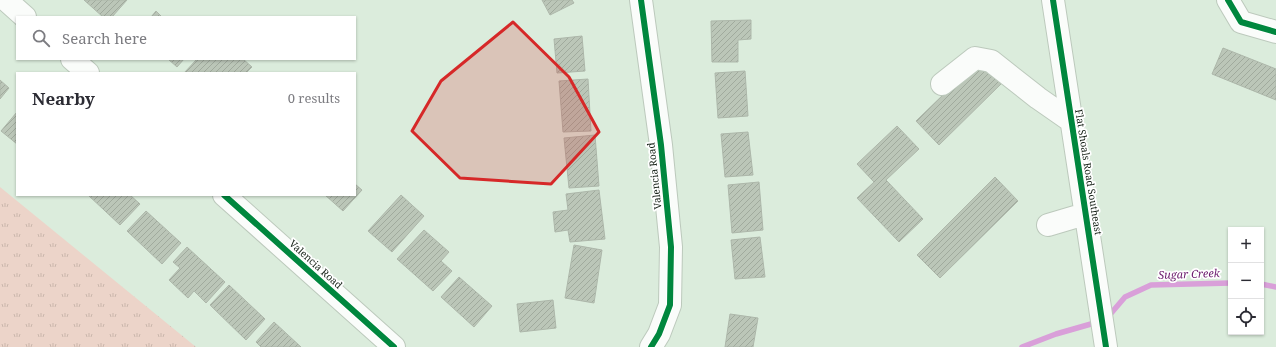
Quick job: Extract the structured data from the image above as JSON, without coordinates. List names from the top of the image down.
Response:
{
  "streets": {
    "street": ["Flat Shoals Road Southeast", "Valencia Road"]
  },
  "water": ["Sugar Creek"],
  "page": {
    "search": "Search here",
    "heading": ["Nearby", "0 results"],
    "map_buttons": ["+", "−"]
  }
}
